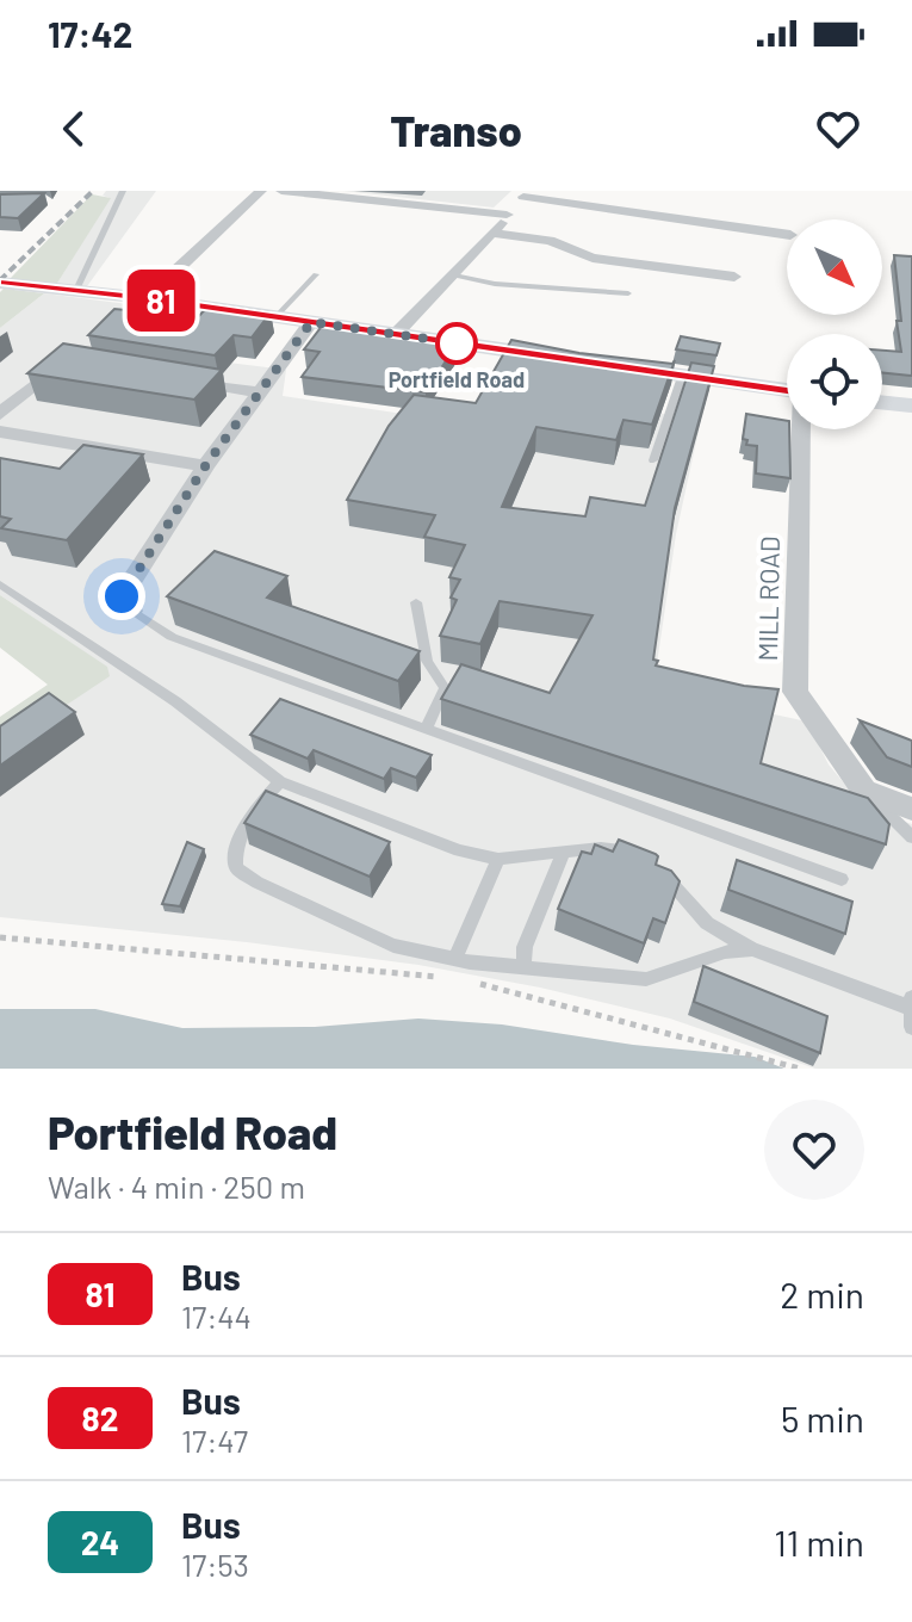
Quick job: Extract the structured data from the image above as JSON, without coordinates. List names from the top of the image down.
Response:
{
  "streets": {
    "street": ["MILL ROAD"]
  },
  "places": ["Portfield Road"],
  "lines": ["bus line 81"],
  "north": "bottom right",
  "page": {
    "status": "17:42",
    "header": "Transo",
    "on_map": "81",
    "heading": ["Portfield Road", "Walk · 4 min · 250 m"],
    "list": [
      {
        "mark": "81",
        "name": "Bus",
        "note": "17:44",
        "value": "2 min"
      },
      {
        "mark": "82",
        "name": "Bus",
        "note": "17:47",
        "value": "5 min"
      },
      {
        "mark": "24",
        "name": "Bus",
        "note": "17:53",
        "value": "11 min"
      }
    ]
  }
}
